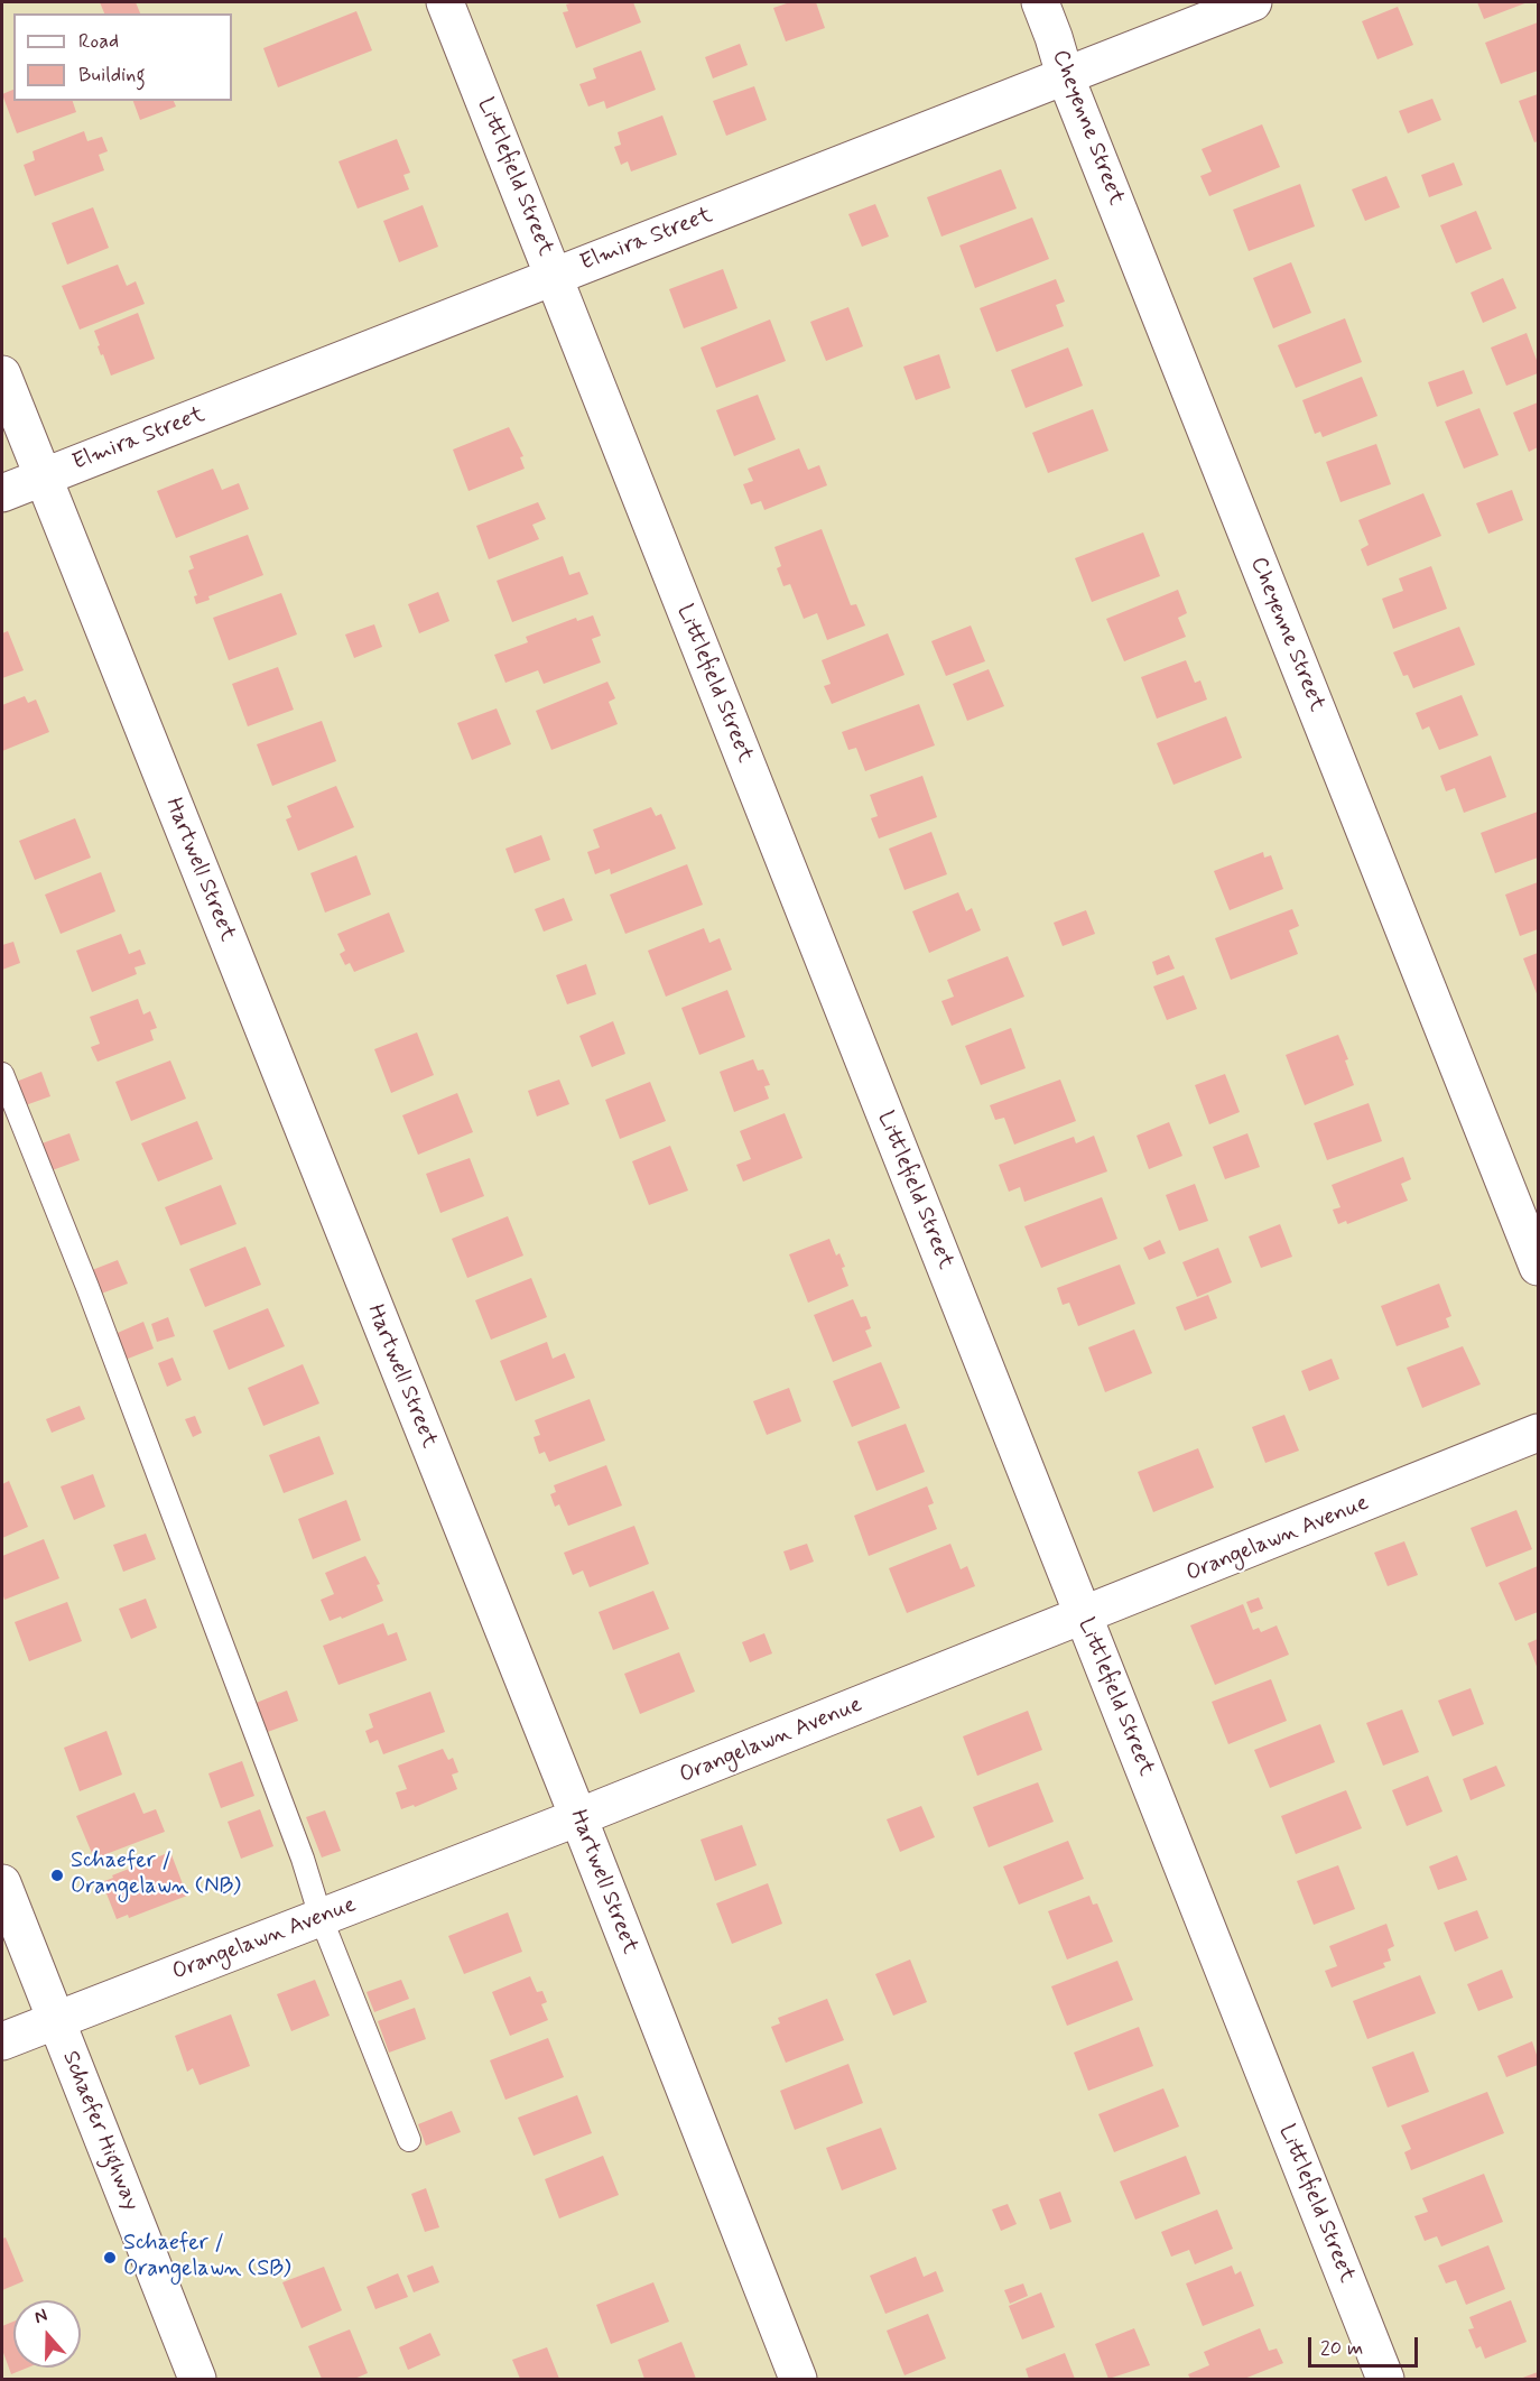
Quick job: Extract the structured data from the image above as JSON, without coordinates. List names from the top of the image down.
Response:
{
  "streets": {
    "street": [
      "Cheyenne Street",
      "Littlefield Street",
      "Elmira Street",
      "Hartwell Street",
      "Orangelawn Avenue",
      "Schaefer Highway"
    ]
  },
  "crossings": [
    ["Cheyenne Street", "Elmira Street"],
    ["Littlefield Street", "Elmira Street"],
    ["Littlefield Street", "Orangelawn Avenue"],
    ["Elmira Street", "Hartwell Street"],
    ["Hartwell Street", "Orangelawn Avenue"],
    ["Orangelawn Avenue", "Schaefer Highway"]
  ],
  "places": ["Schaefer / Orangelawn (NB)", "Schaefer / Orangelawn (SB)"],
  "legend": ["Road", "Building"],
  "scale_bar": "20 m",
  "north": "top"
}
